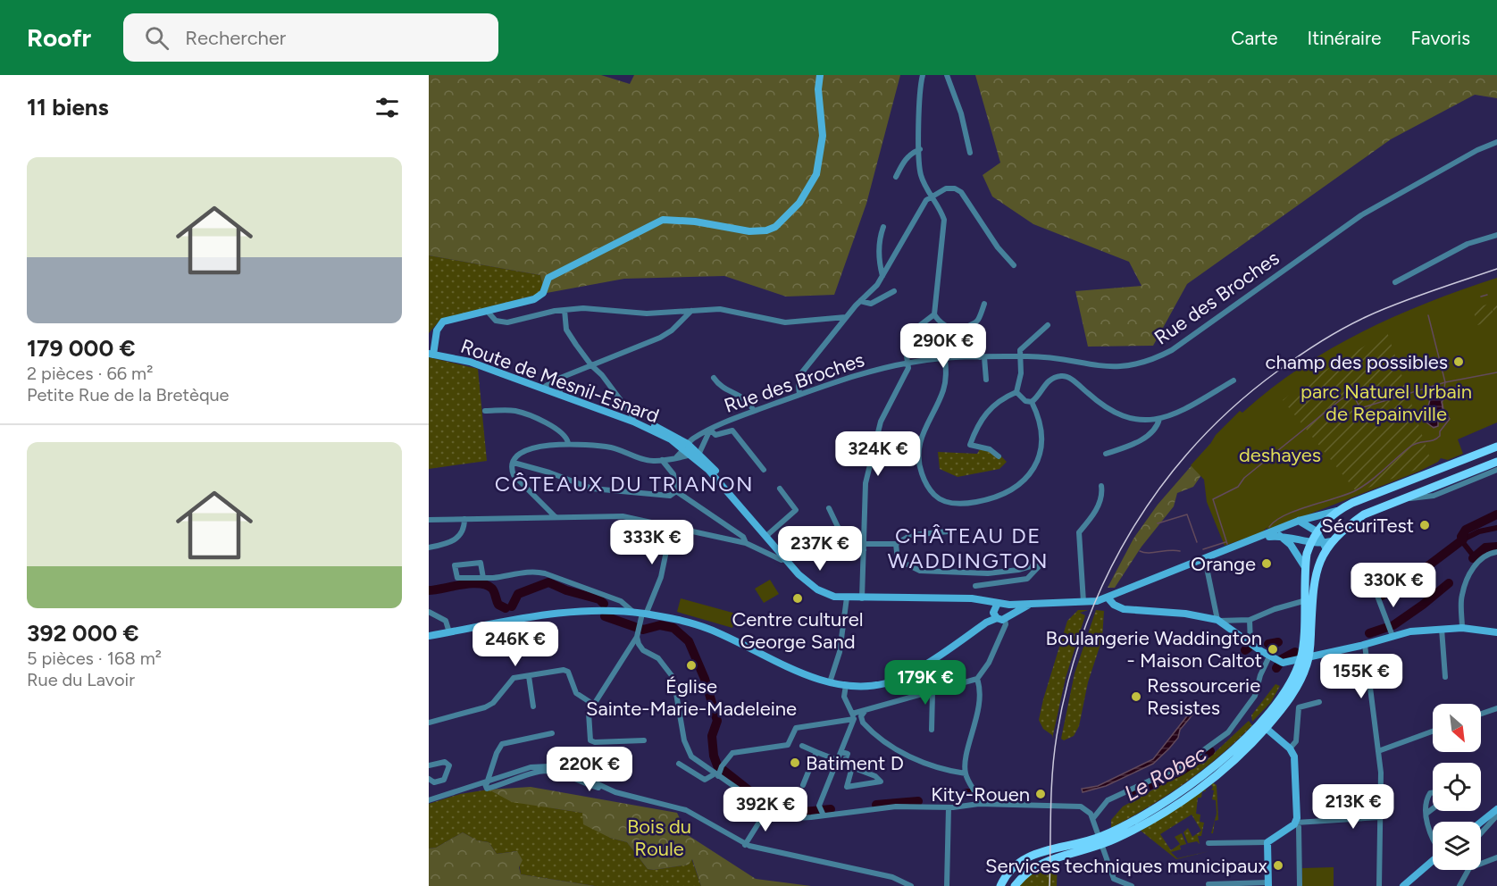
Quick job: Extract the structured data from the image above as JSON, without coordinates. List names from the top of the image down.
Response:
{
  "streets": {
    "main road": ["Route de Mesnil-Esnard"],
    "street": ["Rue des Broches"]
  },
  "crossings": [
    ["Rue des Broches", "Route de Mesnil-Esnard"]
  ],
  "districts": ["CÔTEAUX DU TRIANON", "CHÂTEAU DE WADDINGTON"],
  "water": ["Le Robec"],
  "parks": ["parc Naturel Urbain de Repainville", "deshayes", "Bois du Roule"],
  "places": [
    "champ des possibles",
    "SécuriTest",
    "Orange",
    "Centre culturel George Sand",
    "Boulangerie Waddington - Maison Caltot",
    "Église Sainte-Marie-Madeleine",
    "Ressourcerie Resistes",
    "Batiment D",
    "Kity-Rouen",
    "Services techniques municipaux"
  ],
  "north": "bottom right",
  "page": {
    "header": "Roofr",
    "search": "Rechercher",
    "nav": ["Carte", "Itinéraire", "Favoris"],
    "heading": "11 biens",
    "list": [
      {
        "name": "179 000 €",
        "note": "2 pièces · 66 m² · Petite Rue de la Bretèque"
      },
      {
        "name": "392 000 €",
        "note": "5 pièces · 168 m² · Rue du Lavoir"
      }
    ],
    "price": [
      "290K €",
      "324K €",
      "333K €",
      "237K €",
      "330K €",
      "246K €",
      "155K €",
      "179K €",
      "220K €",
      "213K €",
      "392K €"
    ]
  }
}
